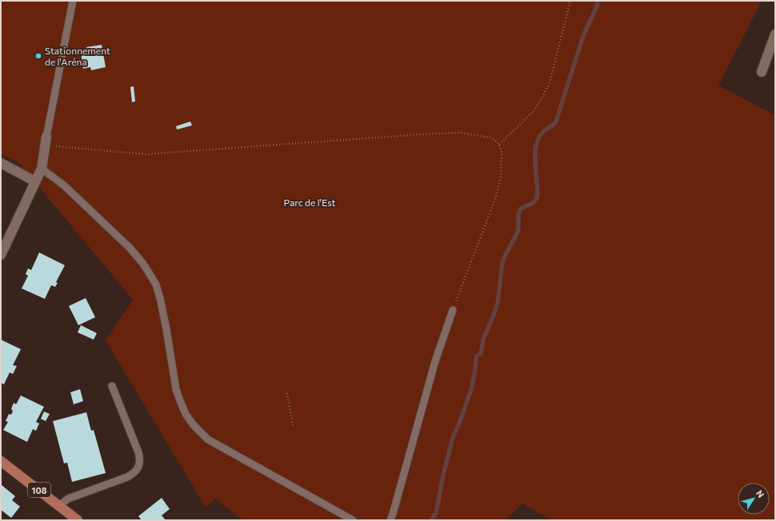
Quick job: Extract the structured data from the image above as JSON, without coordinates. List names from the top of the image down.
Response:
{
  "streets": {
    "main road": ["108"]
  },
  "parks": ["Parc de l'Est"],
  "places": ["Stationnement de l'Aréna"],
  "north": "top right"
}
